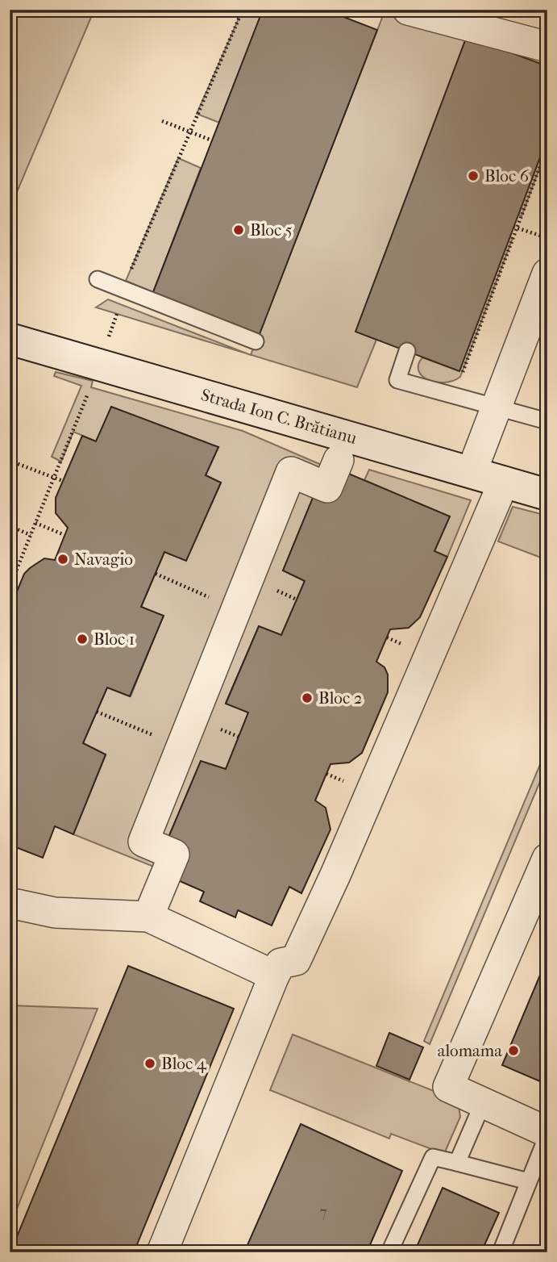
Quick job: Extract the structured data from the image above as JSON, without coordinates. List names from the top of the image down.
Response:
{
  "streets": {
    "street": ["Strada Ion C. Brătianu"]
  },
  "places": [
    "Bloc 6",
    "Bloc 5",
    "Navagio",
    "Bloc 1",
    "Bloc 2",
    "alomama",
    "Bloc 4"
  ],
  "house_numbers": ["7"]
}
